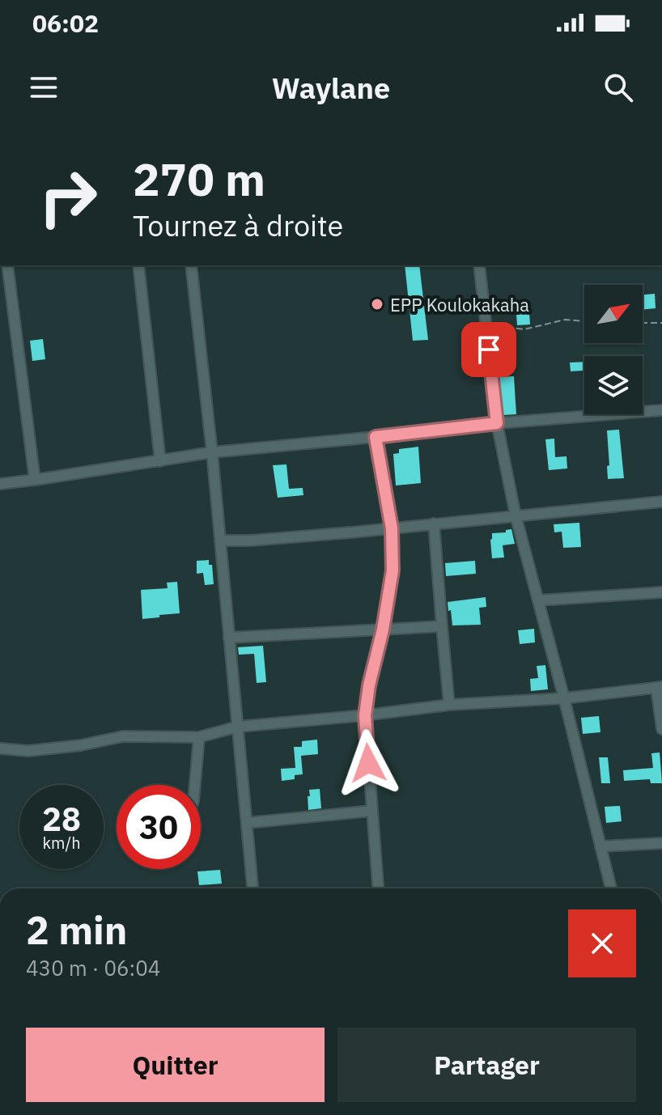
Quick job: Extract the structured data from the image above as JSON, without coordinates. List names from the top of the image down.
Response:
{
  "places": ["EPP Koulokakaha"],
  "north": "top right",
  "page": {
    "status": "06:02",
    "header": "Waylane",
    "turn": ["270 m", "Tournez à droite"],
    "speed": "28 km/h",
    "limit": "30",
    "heading": ["2 min", "430 m · 06:04"],
    "buttons": ["Quitter", "Partager"]
  }
}
